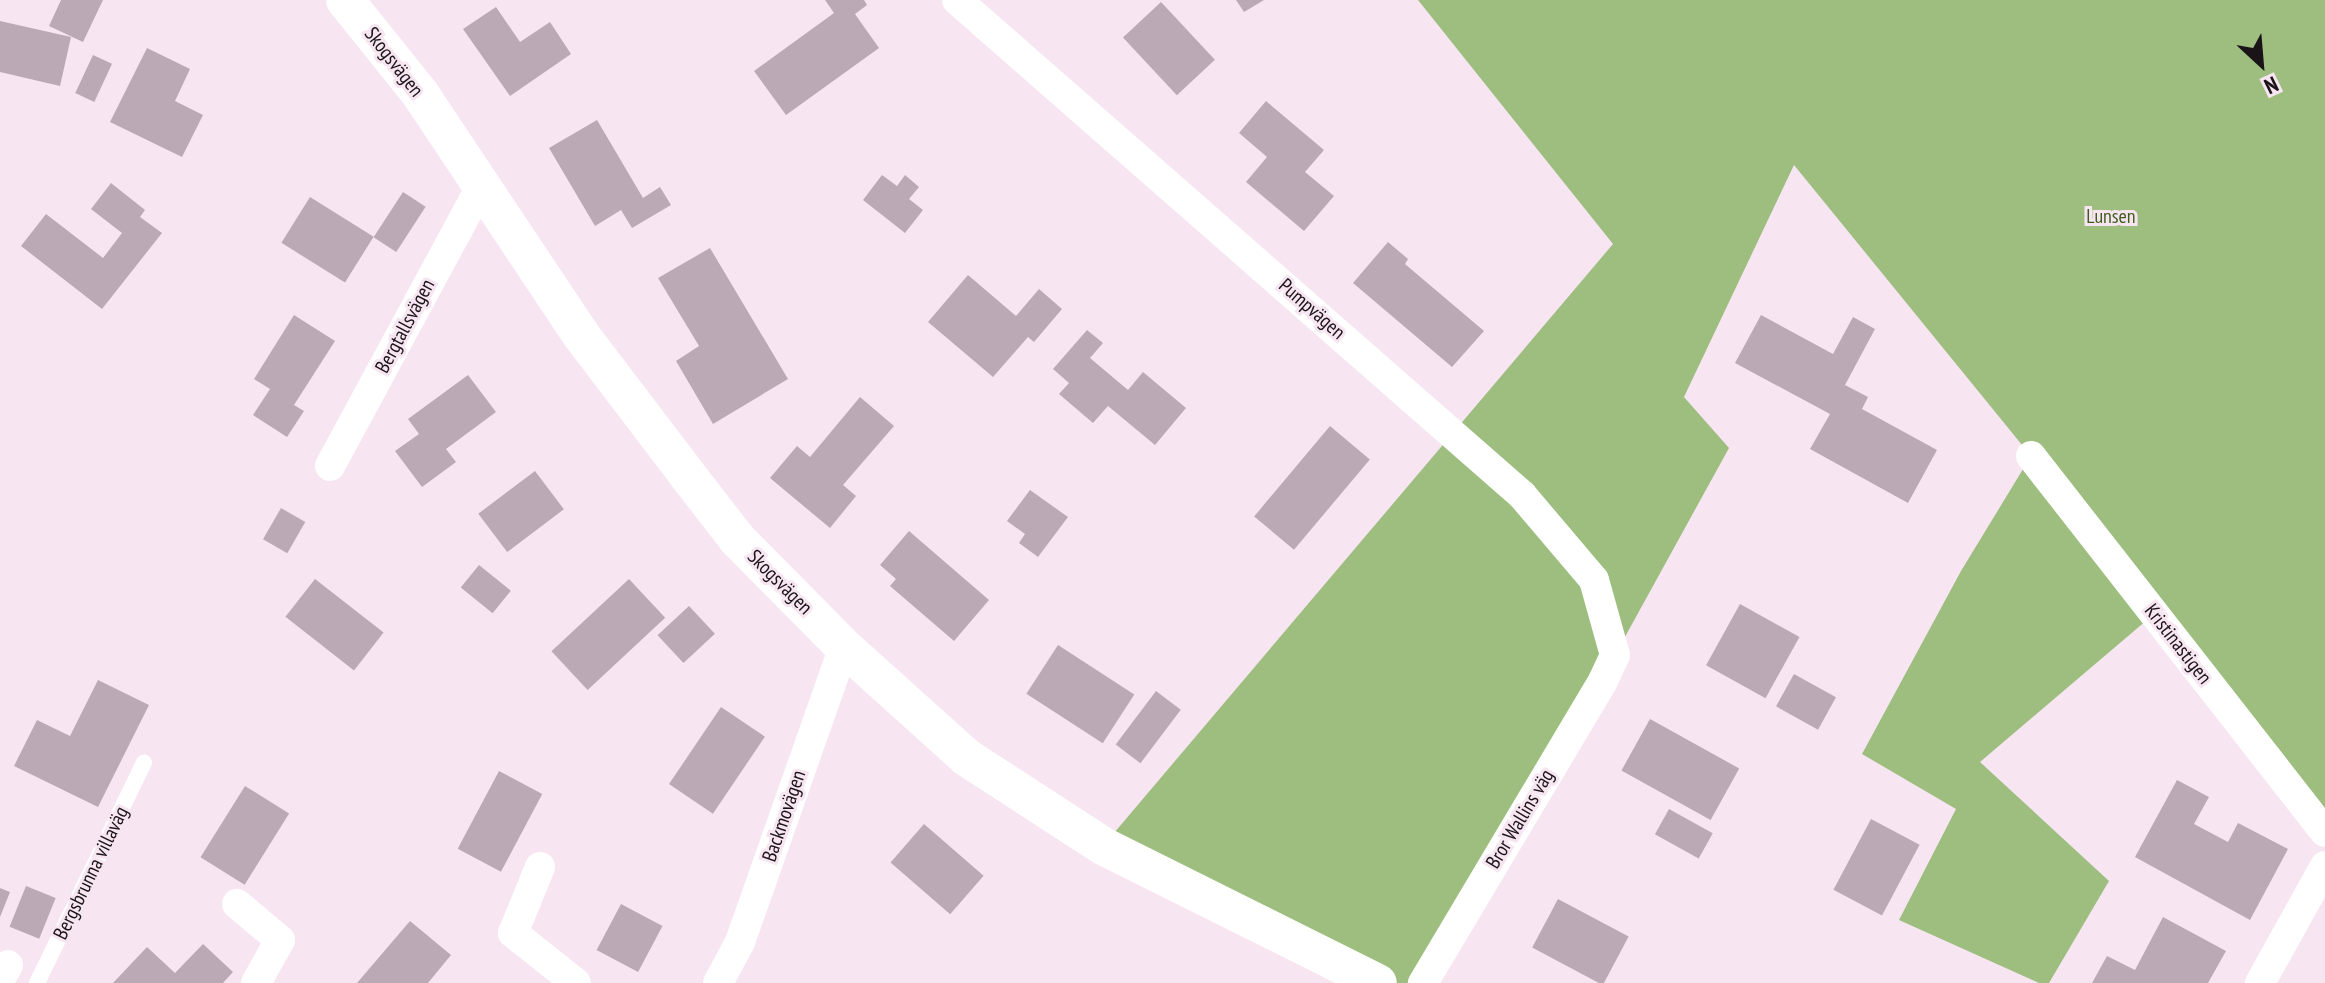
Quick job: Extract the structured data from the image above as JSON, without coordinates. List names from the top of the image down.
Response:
{
  "streets": {
    "street": [
      "Skogsvägen",
      "Pumpvägen",
      "Bergtallsvägen",
      "Kristinastigen",
      "Backmovägen",
      "Bror Wallins väg"
    ],
    "lane": ["Bergsbrunna villaväg"]
  },
  "crossings": [
    ["Skogsvägen", "Bergtallsvägen"],
    ["Skogsvägen", "Backmovägen"],
    ["Pumpvägen", "Bror Wallins väg"]
  ],
  "parks": ["Lunsen"],
  "north": "bottom right"
}
